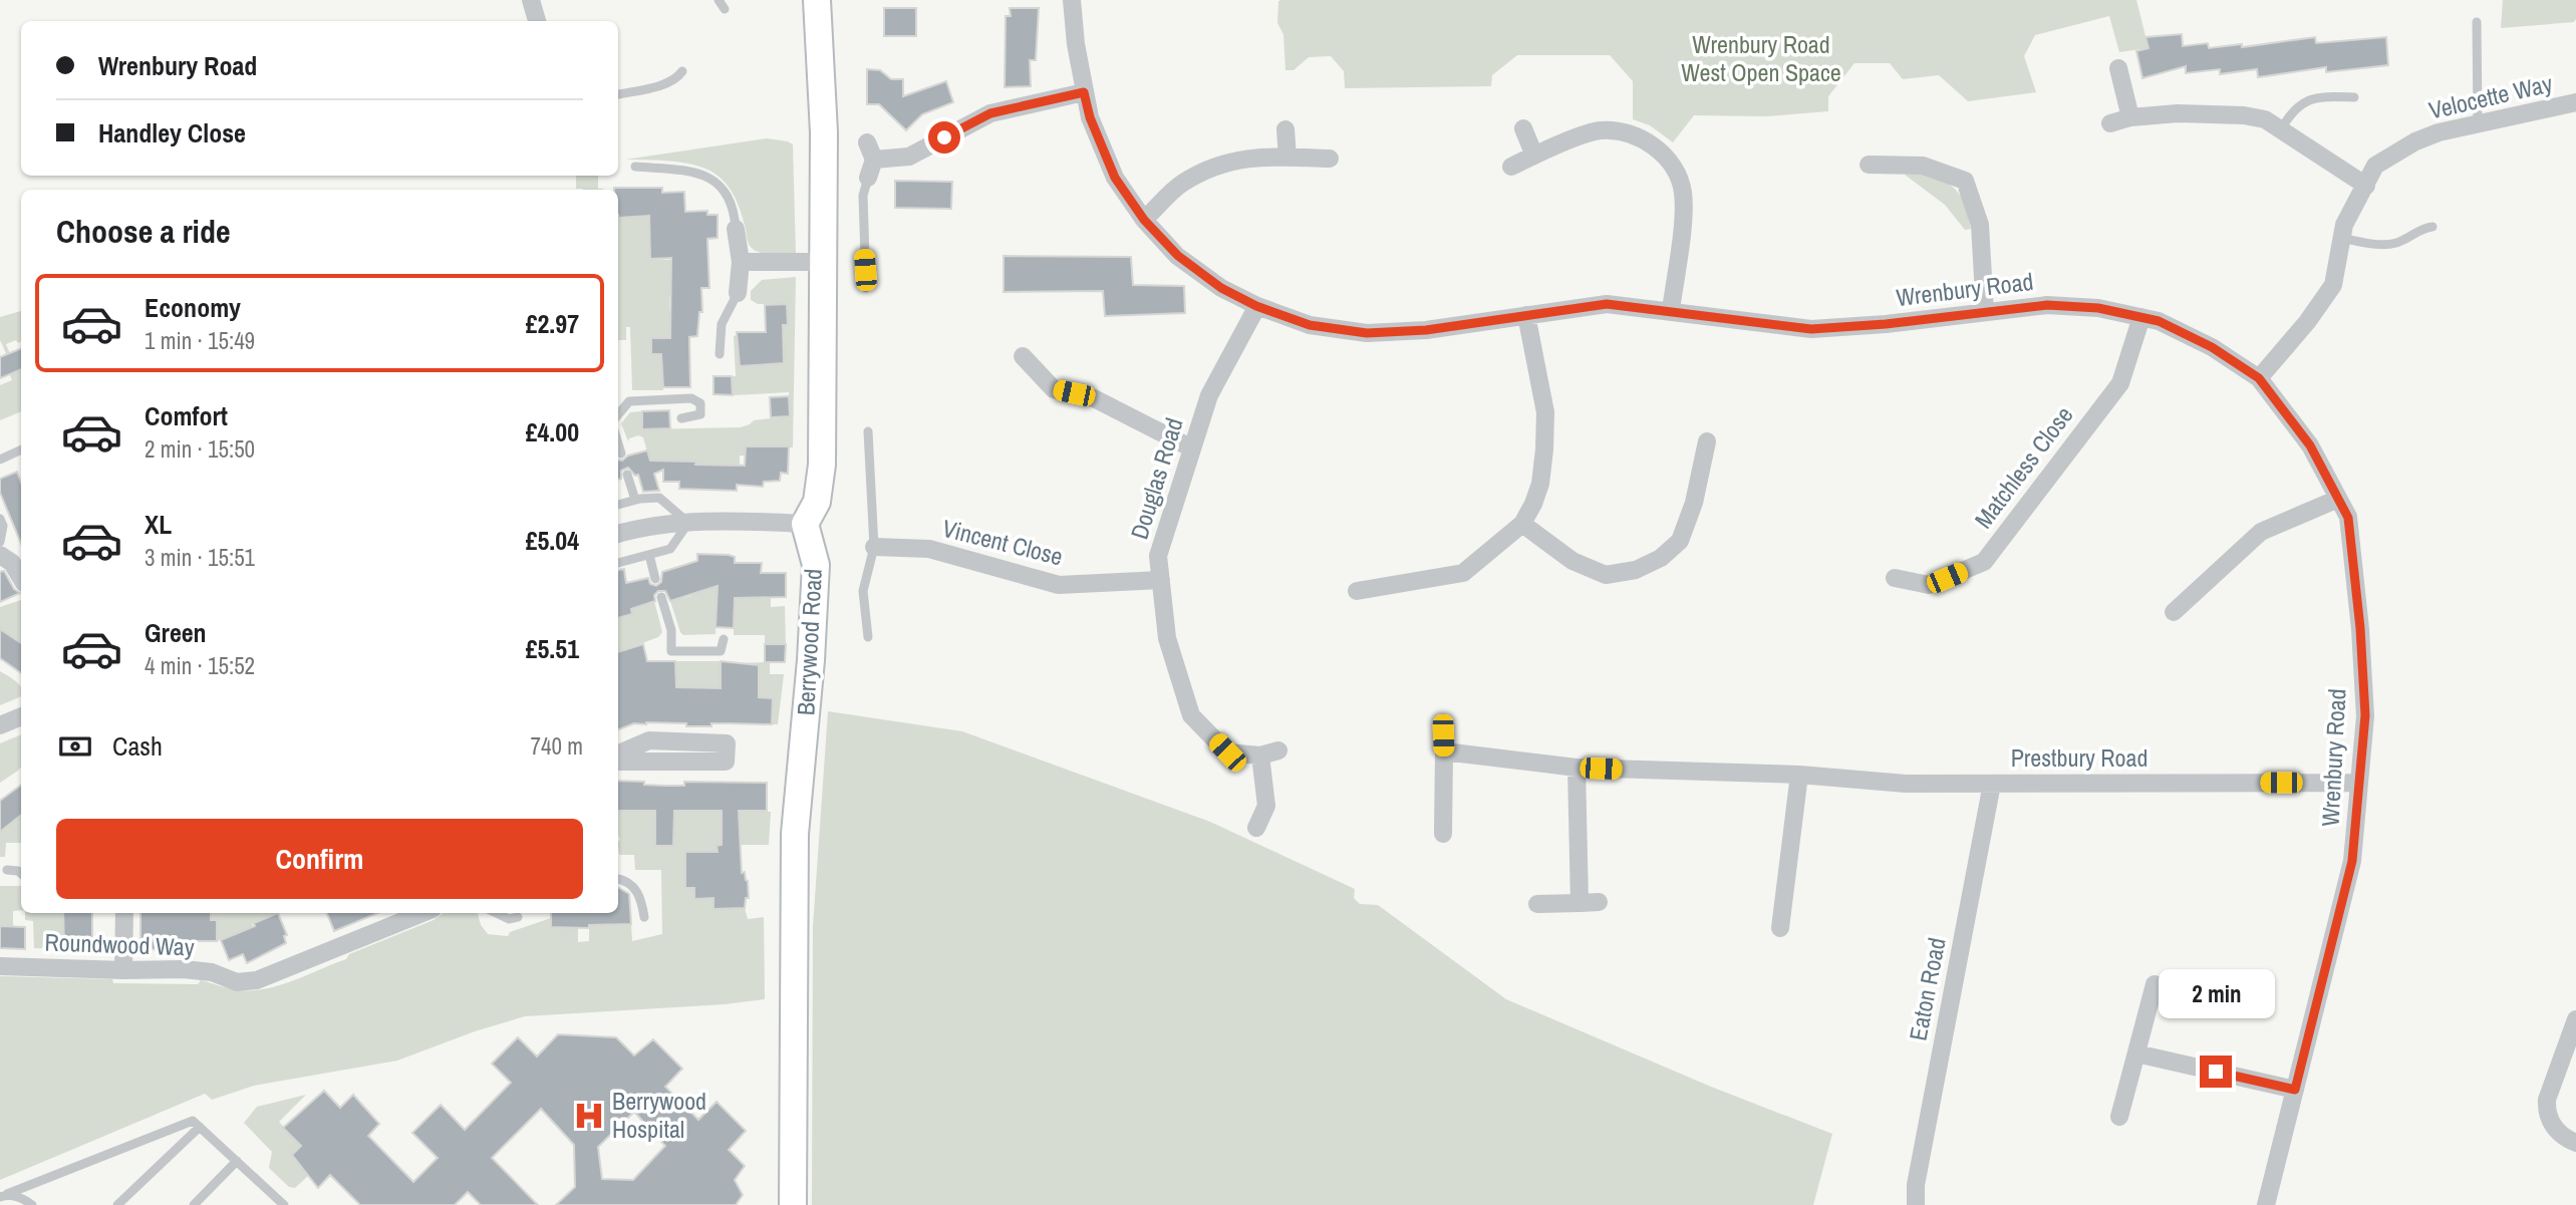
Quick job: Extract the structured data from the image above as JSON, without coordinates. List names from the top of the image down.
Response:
{
  "streets": {
    "street": [
      "Velocette Way",
      "Wrenbury Road",
      "Matchless Close",
      "Douglas Road",
      "Vincent Close",
      "Berrywood Road",
      "Prestbury Road",
      "Roundwood Way",
      "Eaton Road"
    ]
  },
  "crossings": [
    ["Velocette Way", "Wrenbury Road"],
    ["Wrenbury Road", "Matchless Close"],
    ["Wrenbury Road", "Douglas Road"],
    ["Wrenbury Road", "Prestbury Road"],
    ["Douglas Road", "Vincent Close"],
    ["Prestbury Road", "Eaton Road"]
  ],
  "parks": ["Wrenbury Road West Open Space"],
  "places": {
    "hospital": ["Berrywood Hospital"]
  },
  "page": {
    "banner": ["Wrenbury Road", "Handley Close"],
    "heading": "Choose a ride",
    "list": [
      {
        "name": "Economy",
        "note": "1 min · 15:49",
        "value": "£2.97"
      },
      {
        "name": "Comfort",
        "note": "2 min · 15:50",
        "value": "£4.00"
      },
      {
        "name": "XL",
        "note": "3 min · 15:51",
        "value": "£5.04"
      },
      {
        "name": "Green",
        "note": "4 min · 15:52",
        "value": "£5.51"
      }
    ],
    "pay": ["Cash", "740 m"],
    "buttons": "Confirm",
    "bubble": "2 min"
  }
}
